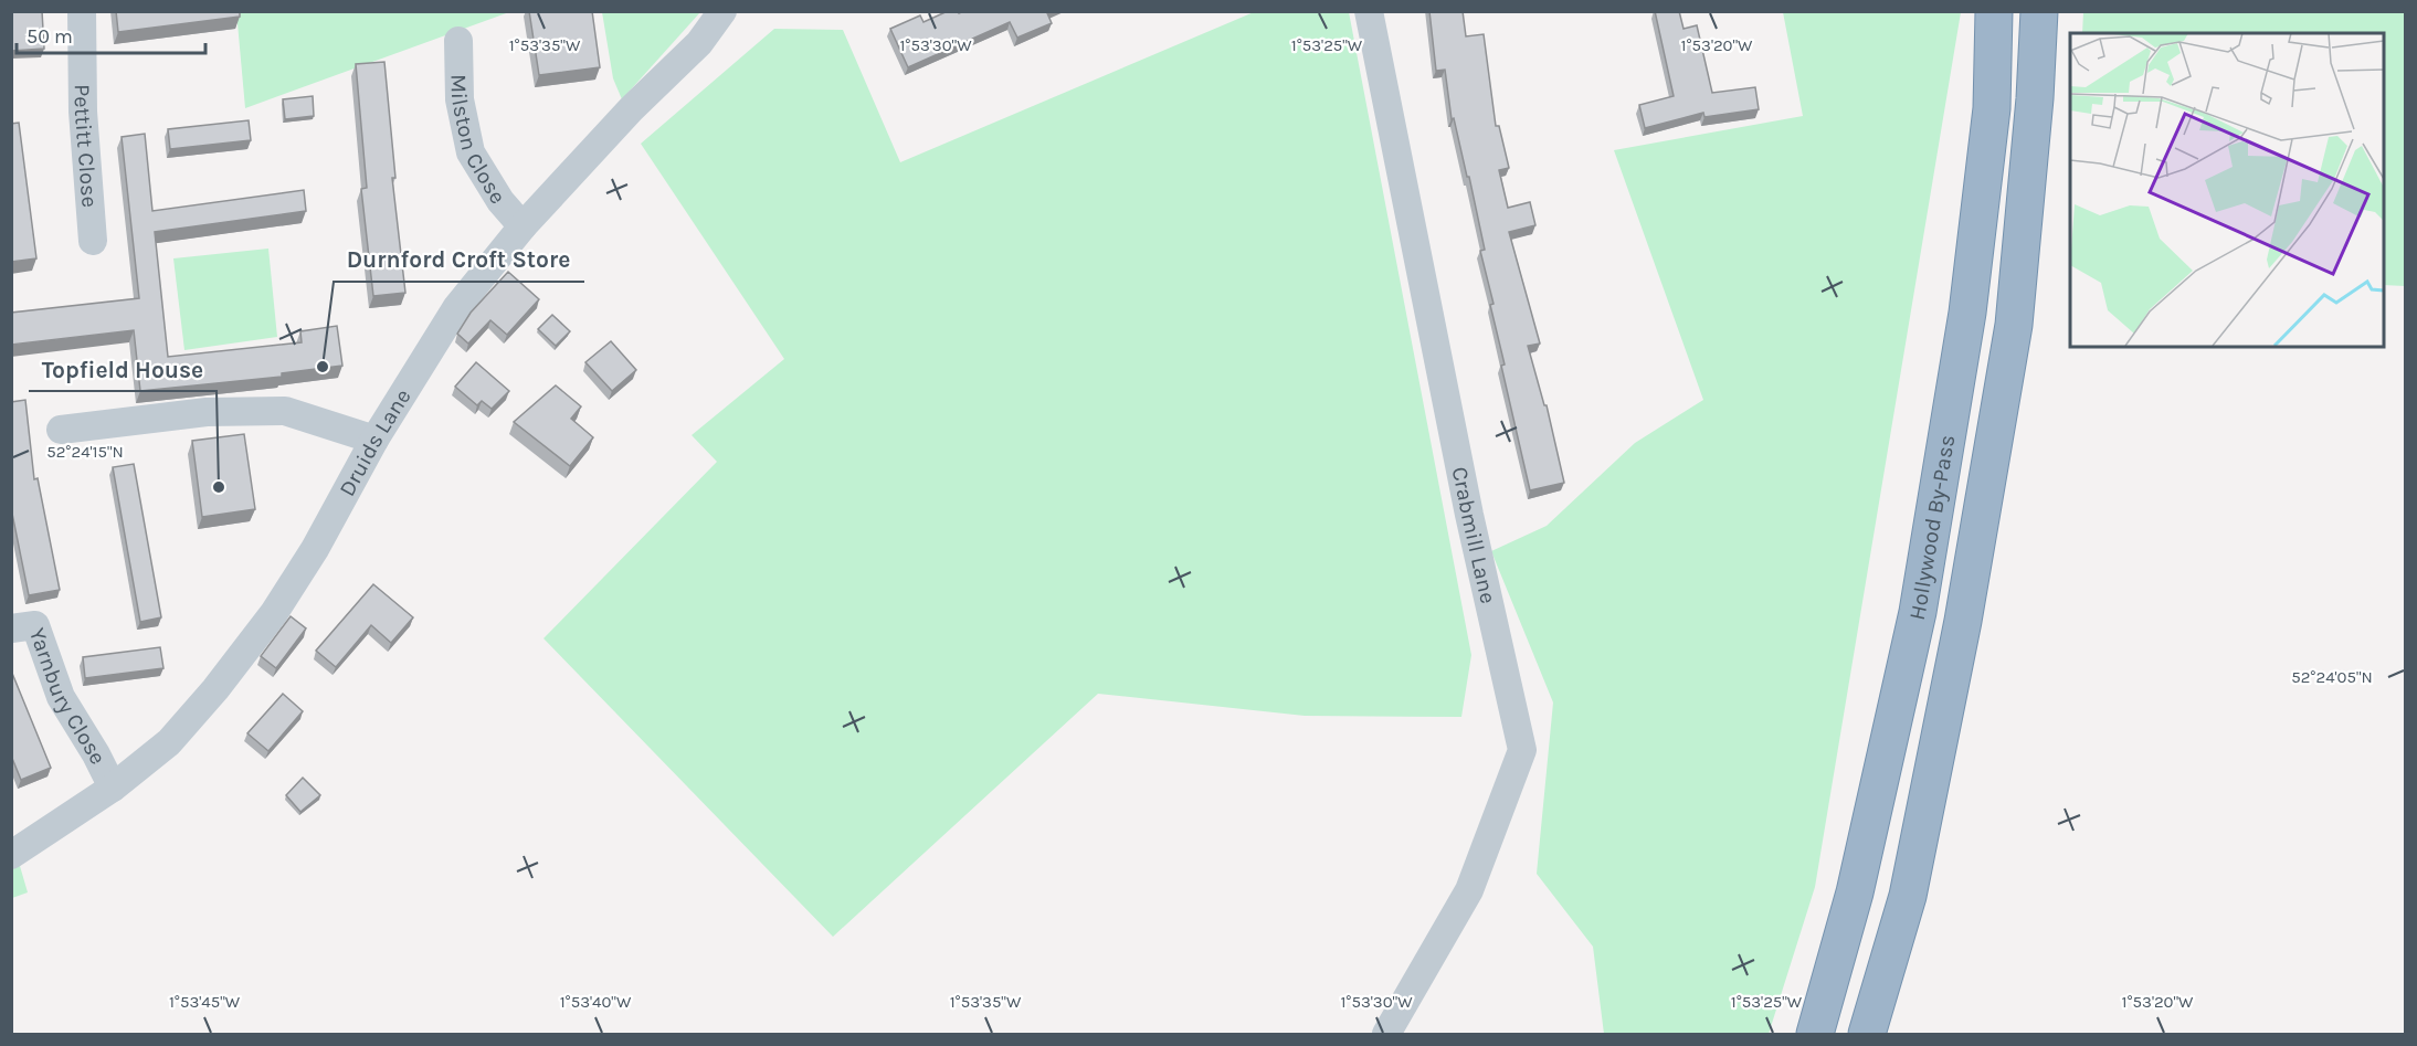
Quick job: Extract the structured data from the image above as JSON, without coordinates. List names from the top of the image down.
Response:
{
  "streets": {
    "highway": ["Hollywood By-Pass"],
    "street": [
      "Milston Close",
      "Pettitt Close",
      "Druids Lane",
      "Crabmill Lane",
      "Yarnbury Close"
    ]
  },
  "crossings": [
    ["Milston Close", "Druids Lane"],
    ["Druids Lane", "Yarnbury Close"]
  ],
  "places": ["Durnford Croft Store", "Topfield House"],
  "scale_bar": "50 m",
  "coordinates": [
    "1°53'35\"W",
    "1°53'30\"W",
    "1°53'25\"W",
    "1°53'20\"W",
    "52°24'15\"N",
    "52°24'05\"N",
    "1°53'45\"W",
    "1°53'40\"W"
  ]
}
